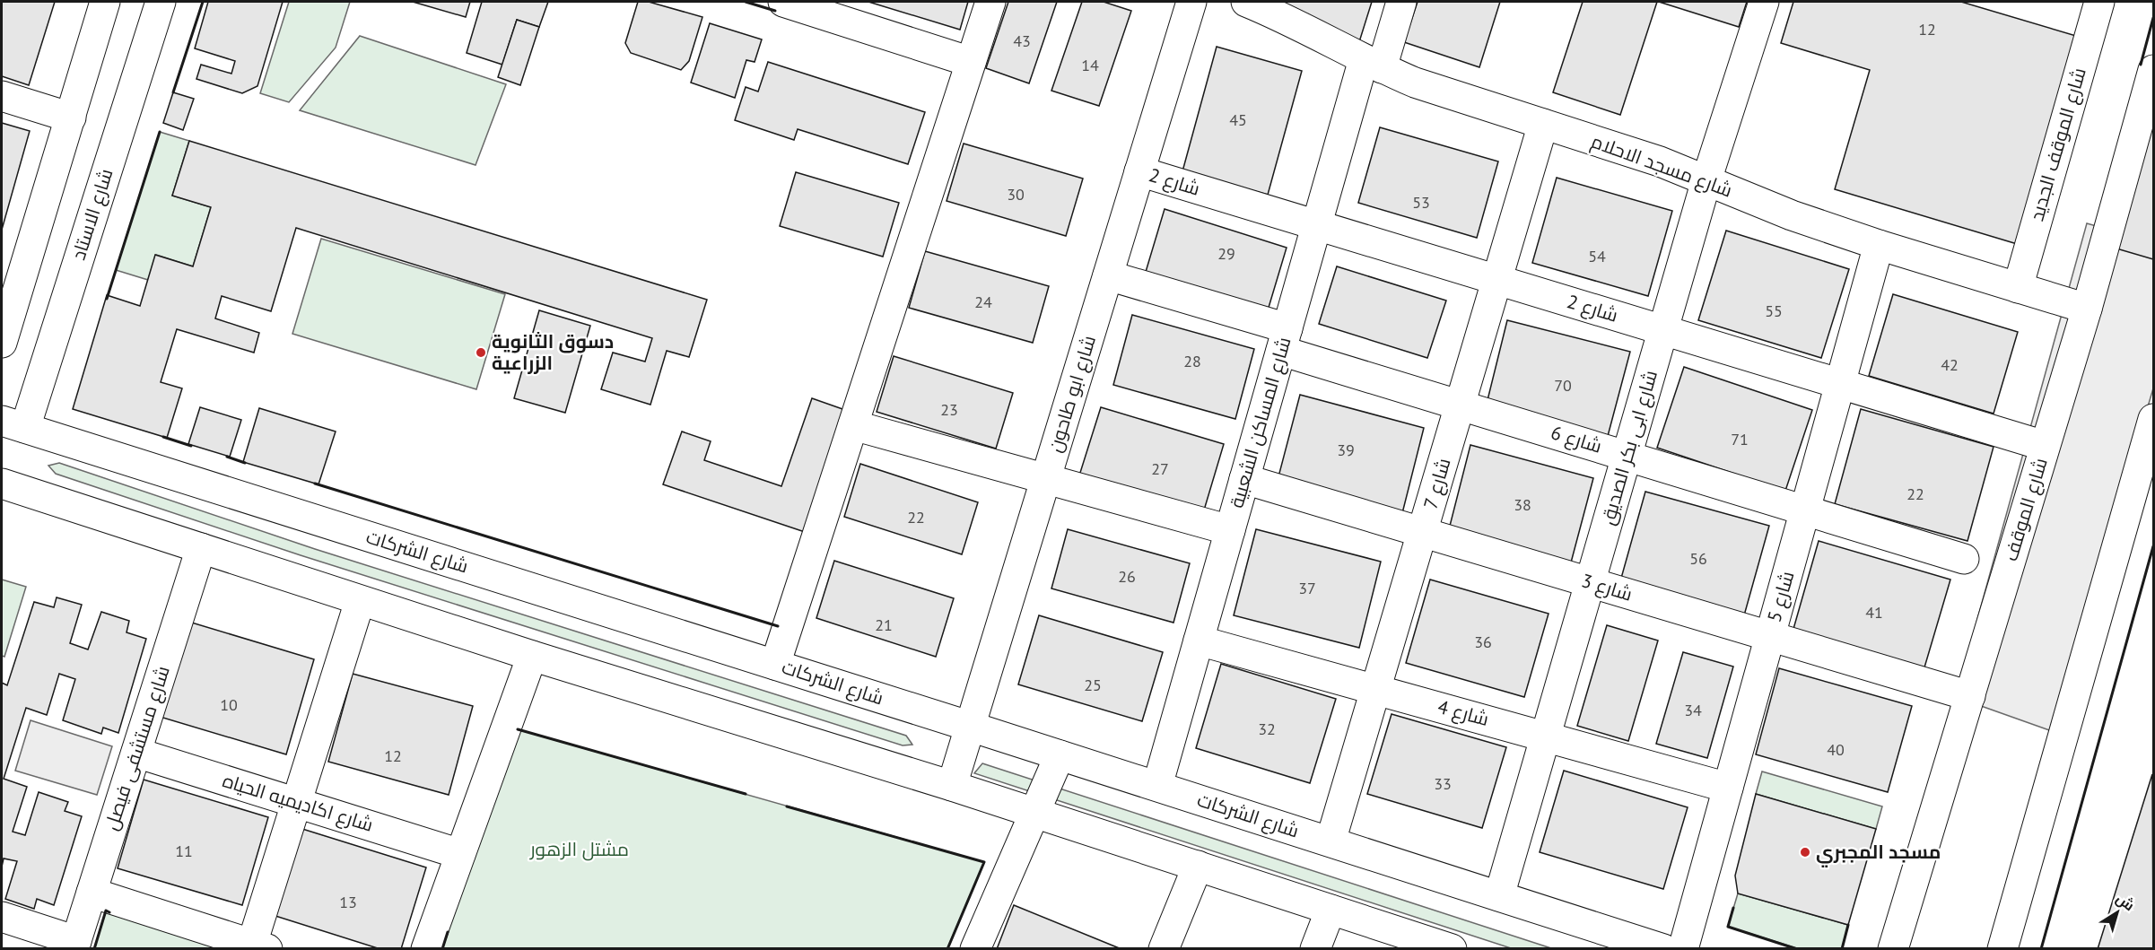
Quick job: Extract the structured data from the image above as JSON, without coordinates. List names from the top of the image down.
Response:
{
  "streets": {
    "street": [
      "شارع الموقف الجديد",
      "شارع مسجد الاحلام",
      "شارع 2",
      "شارع الاستاد",
      "شارع ابو طاحون",
      "شارع المساكن الشعبية",
      "شارع 6",
      "شارع ابى بكر الصديق",
      "شارع 7",
      "شارع الموقف",
      "شارع الشركات",
      "شارع 3",
      "شارع 5",
      "شارع 4",
      "شارع مستشفى فيصل",
      "شارع اكاديميه الحياه"
    ]
  },
  "crossings": [
    ["شارع الموقف الجديد", "شارع مسجد الاحلام"],
    ["شارع مسجد الاحلام", "شارع المساكن الشعبية"],
    ["شارع مسجد الاحلام", "شارع ابى بكر الصديق"],
    ["شارع مسجد الاحلام", "شارع 7"],
    ["شارع مسجد الاحلام", "شارع الموقف"],
    ["شارع مسجد الاحلام", "شارع 5"],
    ["شارع 2", "شارع ابو طاحون"],
    ["شارع 2", "شارع المساكن الشعبية"],
    ["شارع 2", "شارع ابى بكر الصديق"],
    ["شارع 2", "شارع 7"],
    ["شارع 2", "شارع الموقف"],
    ["شارع 2", "شارع 5"],
    ["شارع الاستاد", "شارع الشركات"],
    ["شارع ابو طاحون", "شارع 6"],
    ["شارع ابو طاحون", "شارع الشركات"],
    ["شارع المساكن الشعبية", "شارع 6"],
    ["شارع المساكن الشعبية", "شارع الشركات"],
    ["شارع المساكن الشعبية", "شارع 3"],
    ["شارع المساكن الشعبية", "شارع 4"],
    ["شارع 6", "شارع ابى بكر الصديق"],
    ["شارع 6", "شارع 7"],
    ["شارع 6", "شارع 5"],
    ["شارع ابى بكر الصديق", "شارع الشركات"],
    ["شارع ابى بكر الصديق", "شارع 3"],
    ["شارع ابى بكر الصديق", "شارع 4"],
    ["شارع 7", "شارع الشركات"],
    ["شارع 7", "شارع 3"],
    ["شارع 7", "شارع 4"],
    ["شارع الموقف", "شارع 3"],
    ["شارع 3", "شارع 5"],
    ["شارع 5", "شارع 4"],
    ["شارع مستشفى فيصل", "شارع اكاديميه الحياه"]
  ],
  "parks": ["مشتل الزهور"],
  "places": ["دسوق الثانوية الزراعية", "مسجد المجبري"],
  "house_numbers": [
    "12",
    "43",
    "14",
    "45",
    "30",
    "53",
    "29",
    "54",
    "24",
    "55",
    "28",
    "42",
    "70",
    "23",
    "71",
    "39",
    "27",
    "22",
    "38",
    "22",
    "56",
    "26",
    "37",
    "41",
    "21",
    "36",
    "25",
    "10",
    "34",
    "32",
    "40",
    "12",
    "33",
    "11",
    "13"
  ],
  "north": "top right"
}
